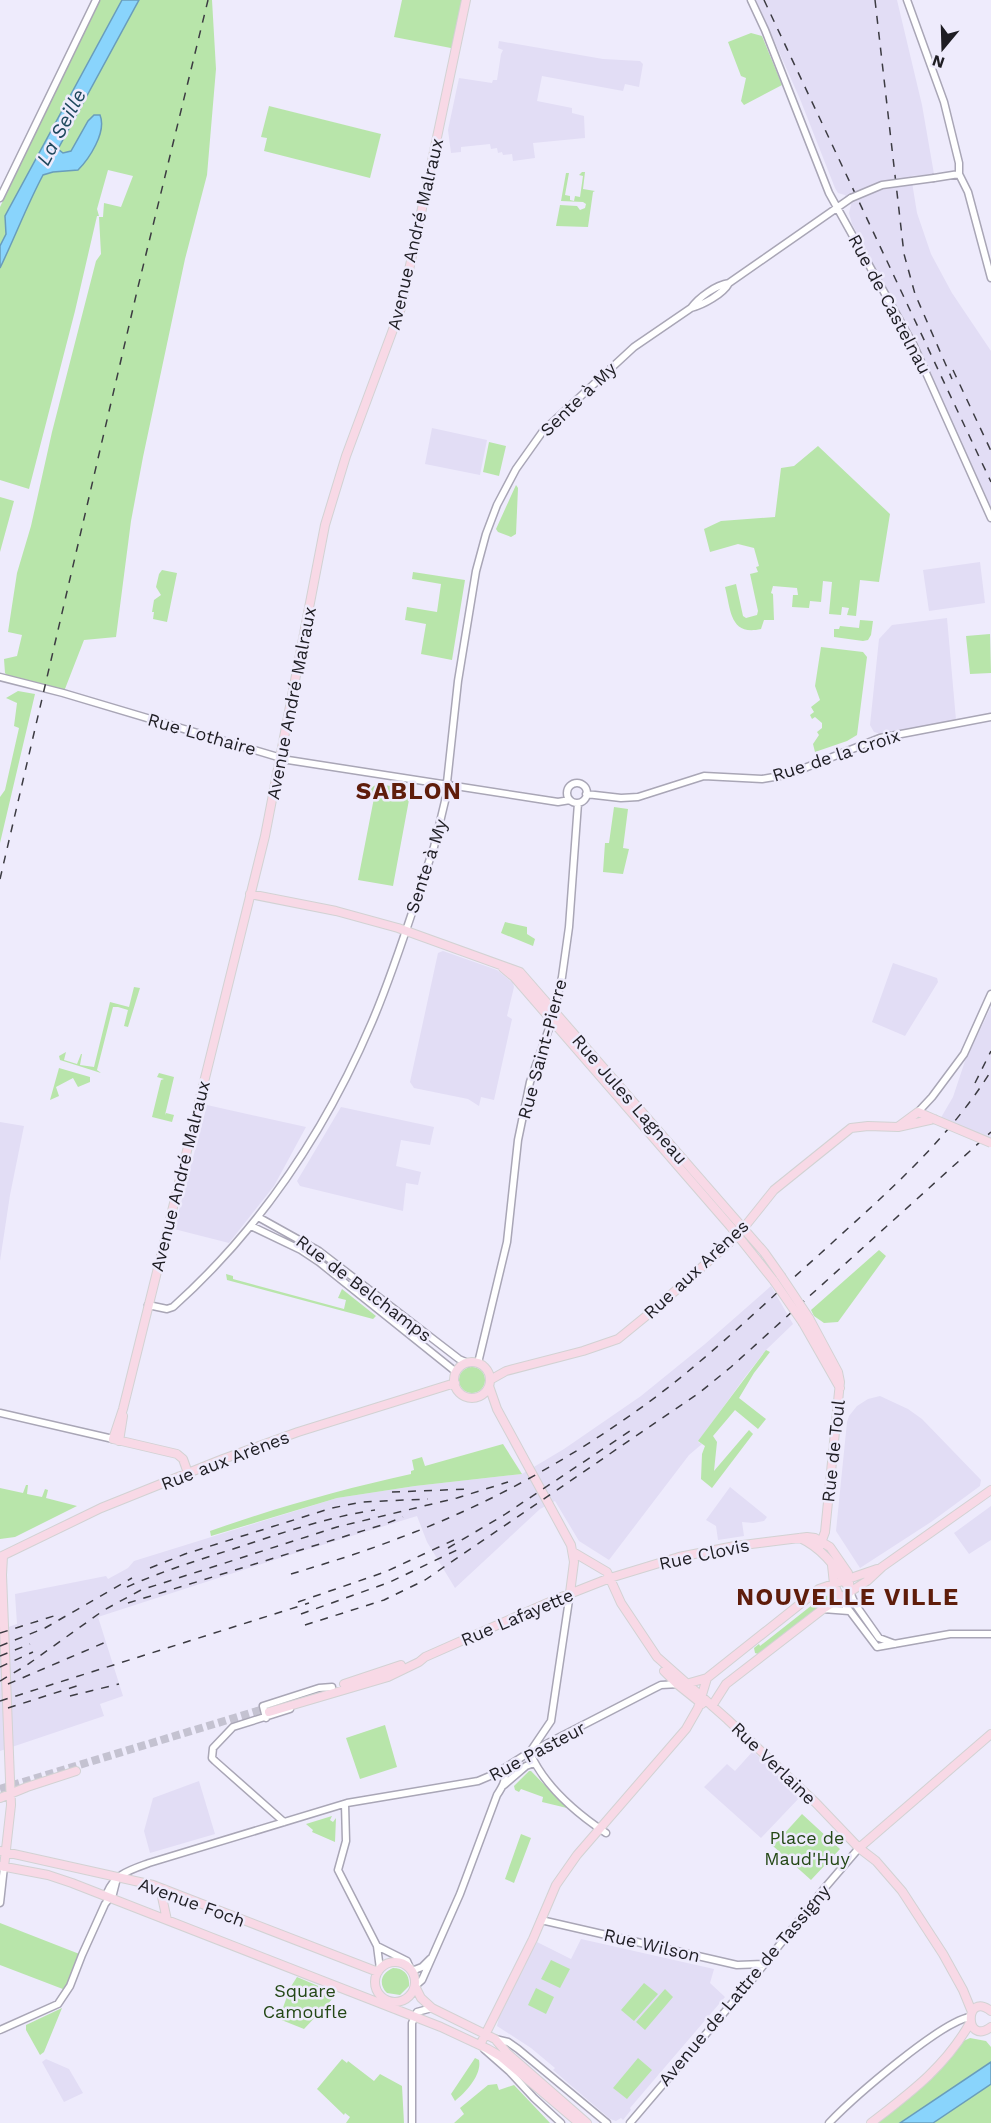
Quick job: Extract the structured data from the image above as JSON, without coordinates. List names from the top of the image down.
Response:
{
  "streets": {
    "main road": [
      "Avenue André Malraux",
      "Rue Jules Lagneau",
      "Rue aux Arènes",
      "Rue de Toul",
      "Rue Clovis",
      "Rue Lafayette",
      "Rue Verlaine",
      "Avenue Foch"
    ],
    "street": [
      "Rue de Castelnau",
      "Sente à My",
      "Rue Lothaire",
      "Rue de la Croix",
      "Rue Saint-Pierre",
      "Rue de Belchamps",
      "Rue Pasteur",
      "Rue Wilson",
      "Avenue de Lattre de Tassigny"
    ]
  },
  "crossings": [
    ["Avenue André Malraux", "Sente à My"],
    ["Avenue André Malraux", "Rue Lothaire"],
    ["Avenue André Malraux", "Rue Jules Lagneau"],
    ["Rue de Castelnau", "Sente à My"],
    ["Sente à My", "Rue Lothaire"],
    ["Sente à My", "Rue Jules Lagneau"],
    ["Sente à My", "Rue de Belchamps"],
    ["Rue Lothaire", "Rue de la Croix"],
    ["Rue Lothaire", "Rue Saint-Pierre"],
    ["Rue de la Croix", "Rue Saint-Pierre"],
    ["Rue Saint-Pierre", "Rue Jules Lagneau"],
    ["Rue Saint-Pierre", "Rue aux Arènes"],
    ["Rue Saint-Pierre", "Rue de Belchamps"],
    ["Rue aux Arènes", "Rue de Belchamps"],
    ["Rue aux Arènes", "Rue de Toul"],
    ["Rue de Toul", "Rue Clovis"],
    ["Rue Clovis", "Rue Lafayette"],
    ["Rue Verlaine", "Avenue de Lattre de Tassigny"],
    ["Rue Wilson", "Avenue de Lattre de Tassigny"]
  ],
  "districts": ["SABLON", "NOUVELLE VILLE"],
  "water": ["La Seille"],
  "parks": ["Place de Maud'Huy", "Square Camoufle"],
  "north": "bottom"
}
